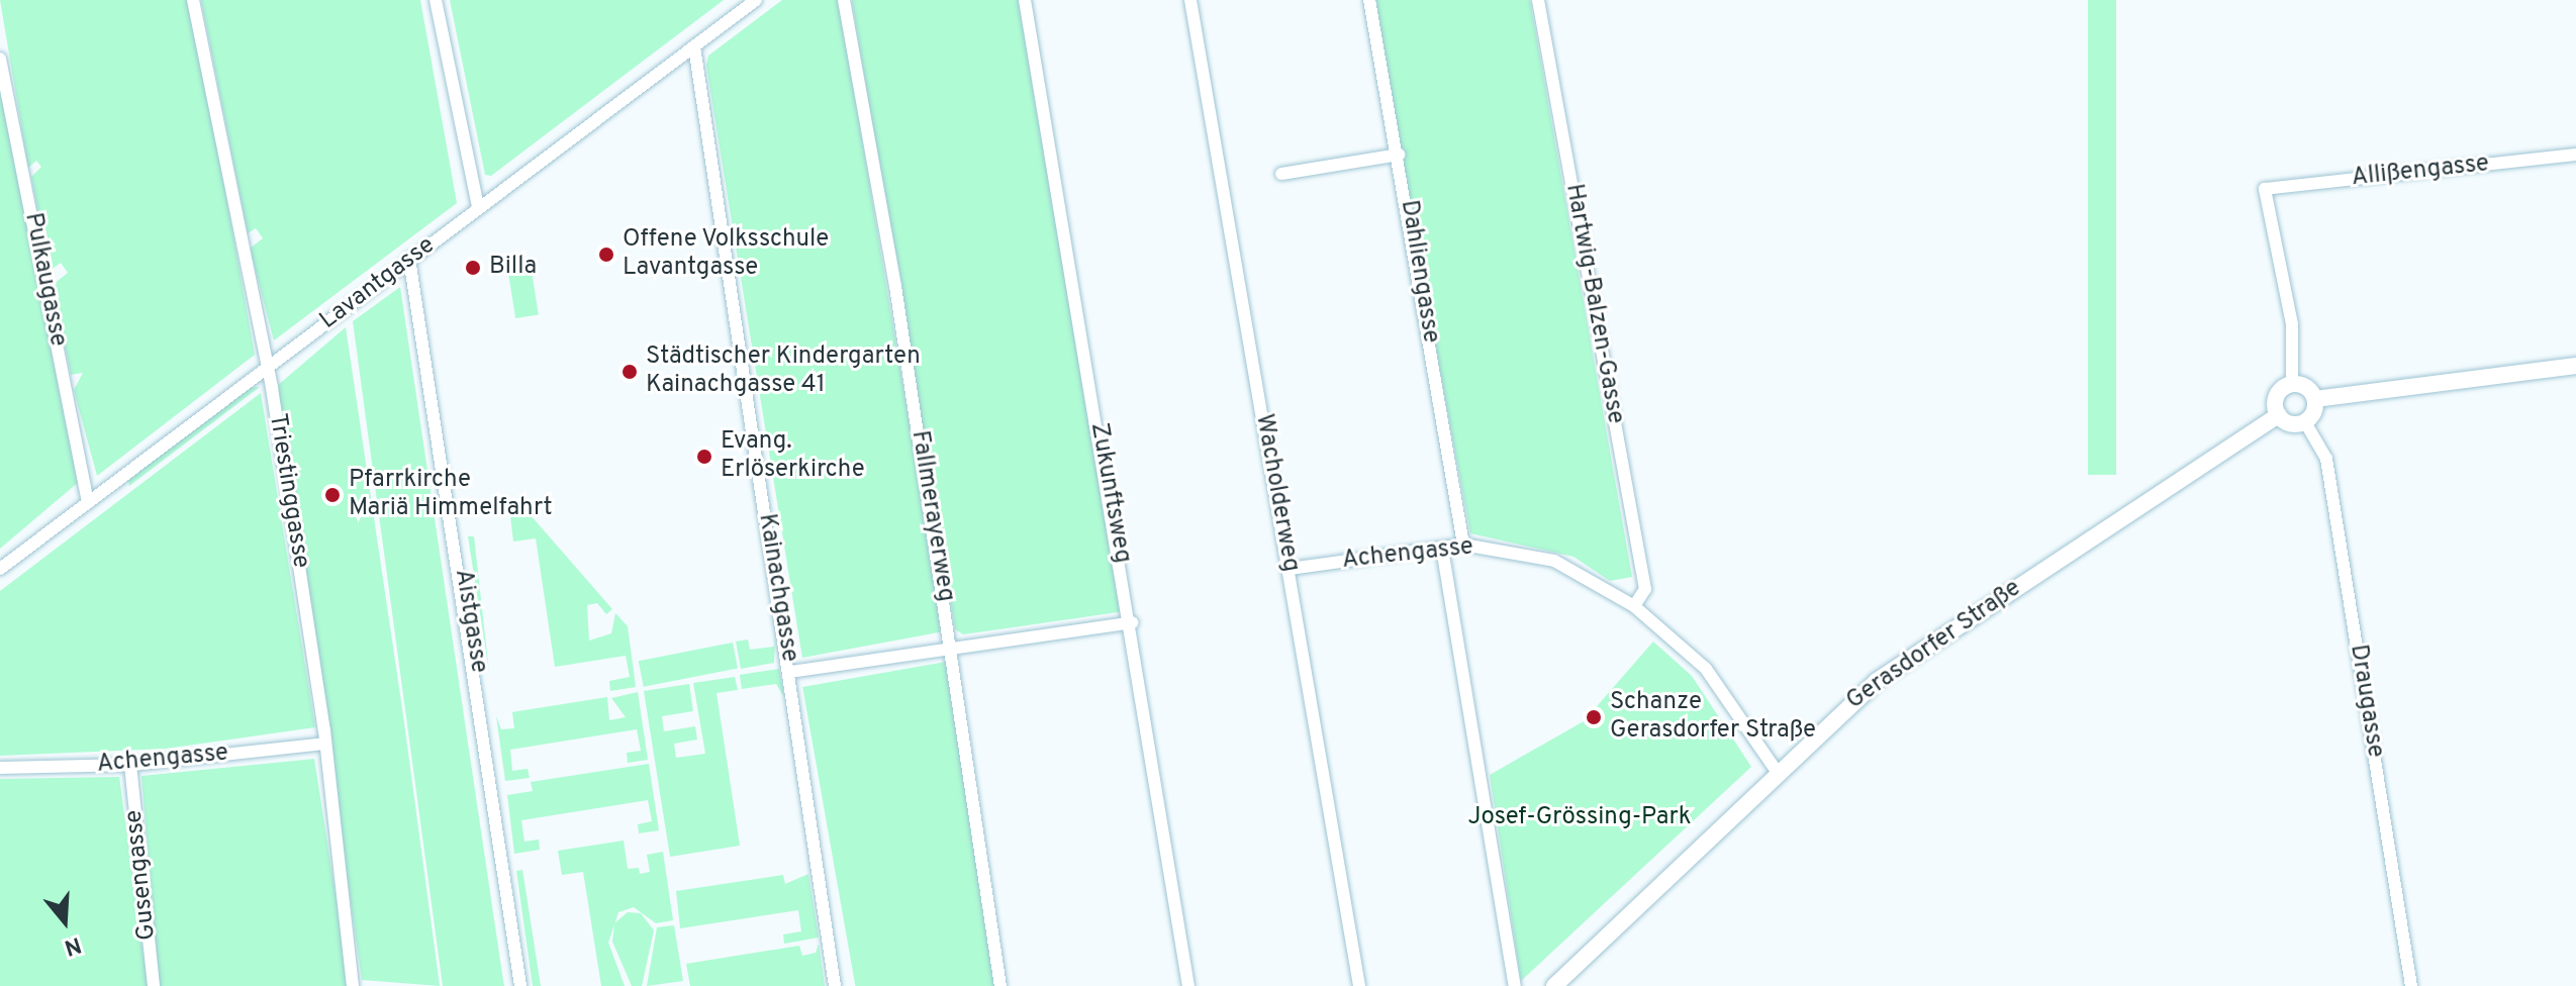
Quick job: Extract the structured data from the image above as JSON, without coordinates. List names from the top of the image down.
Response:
{
  "streets": {
    "main road": ["Gerasdorfer Straße"],
    "street": [
      "Allißengasse",
      "Dahliengasse",
      "Pulkaugasse",
      "Lavantgasse",
      "Hartwig-Balzen-Gasse",
      "Triestinggasse",
      "Zukunftsweg",
      "Wacholderweg",
      "Fallmerayerweg",
      "Achengasse",
      "Kainachgasse",
      "Aistgasse",
      "Draugasse",
      "Gusengasse"
    ]
  },
  "crossings": [
    ["Dahliengasse", "Achengasse"],
    ["Pulkaugasse", "Lavantgasse"],
    ["Lavantgasse", "Triestinggasse"],
    ["Lavantgasse", "Kainachgasse"],
    ["Lavantgasse", "Aistgasse"],
    ["Hartwig-Balzen-Gasse", "Achengasse"],
    ["Triestinggasse", "Achengasse"],
    ["Wacholderweg", "Achengasse"],
    ["Achengasse", "Gerasdorfer Straße"],
    ["Achengasse", "Gusengasse"]
  ],
  "parks": ["Josef-Grössing-Park"],
  "places": [
    "Offene Volksschule Lavantgasse",
    "Billa",
    "Städtischer Kindergarten Kainachgasse 41",
    "Evang. Erlöserkirche",
    "Pfarrkirche Mariä Himmelfahrt",
    "Schanze Gerasdorfer Straße"
  ],
  "north": "bottom"
}
